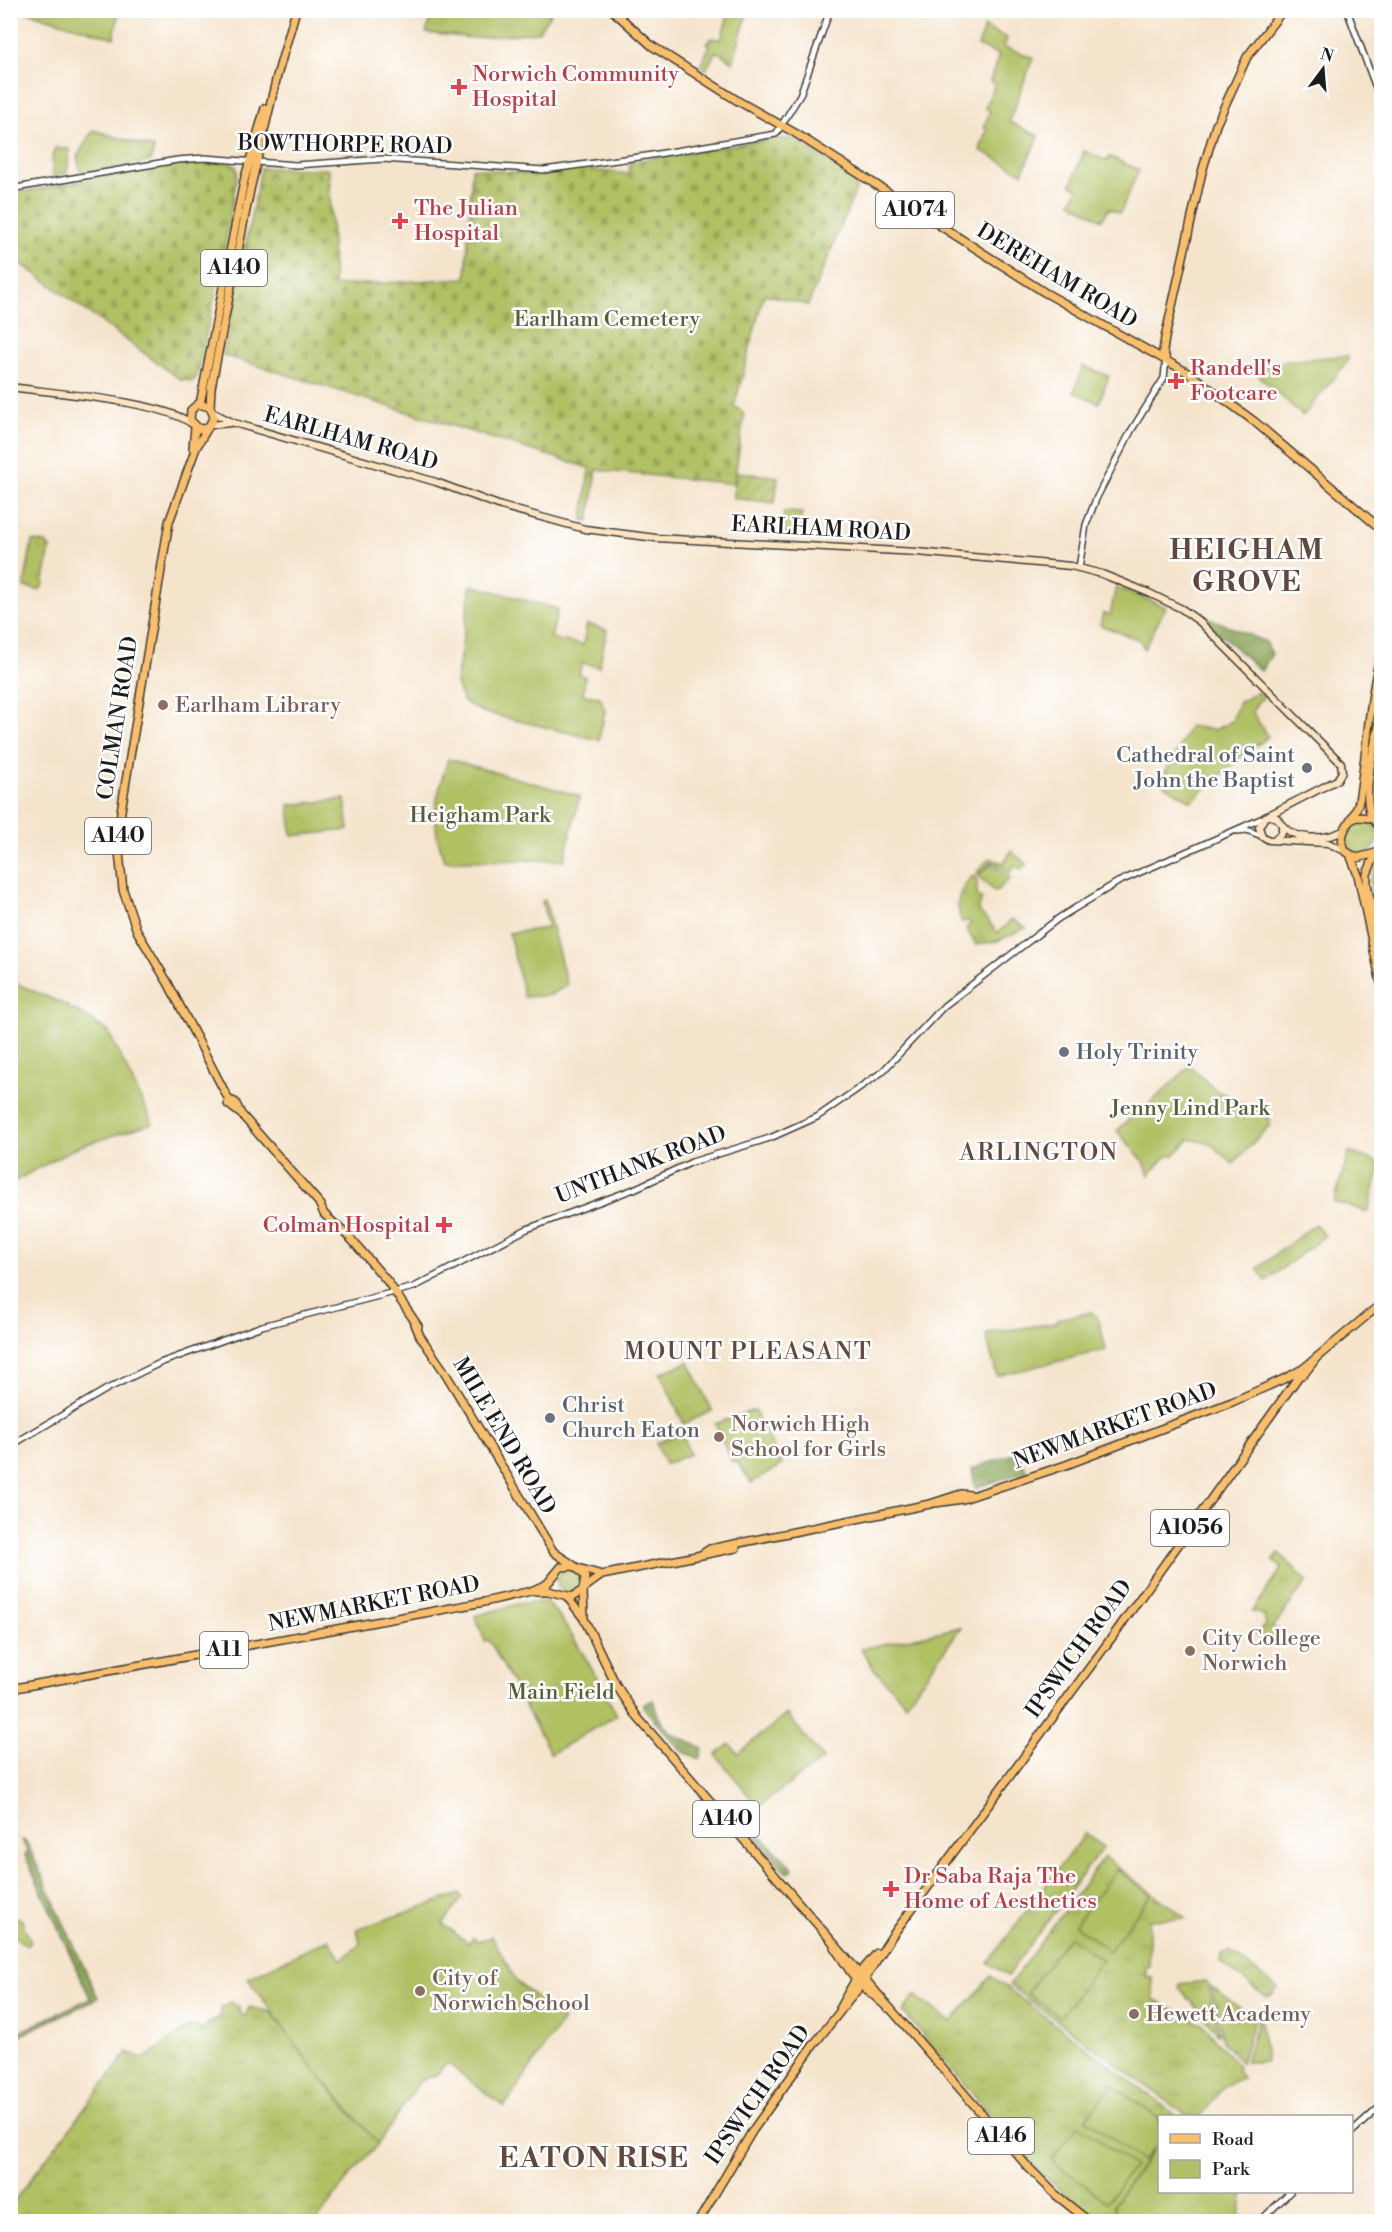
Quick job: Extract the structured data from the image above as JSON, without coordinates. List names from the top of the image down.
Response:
{
  "streets": {
    "main road": [
      "A1074",
      "A140",
      "DEREHAM ROAD",
      "EARLHAM ROAD",
      "COLMAN ROAD",
      "UNTHANK ROAD",
      "NEWMARKET ROAD",
      "MILE END ROAD",
      "A1056",
      "IPSWICH ROAD",
      "A11",
      "A146"
    ],
    "street": ["BOWTHORPE ROAD"]
  },
  "crossings": [
    ["BOWTHORPE ROAD", "A140"],
    ["BOWTHORPE ROAD", "DEREHAM ROAD"],
    ["A140", "EARLHAM ROAD"],
    ["A140", "COLMAN ROAD"],
    ["A140", "NEWMARKET ROAD"],
    ["A140", "MILE END ROAD"],
    ["A140", "IPSWICH ROAD"],
    ["A140", "A146"],
    ["EARLHAM ROAD", "COLMAN ROAD"],
    ["EARLHAM ROAD", "UNTHANK ROAD"],
    ["COLMAN ROAD", "UNTHANK ROAD"],
    ["COLMAN ROAD", "MILE END ROAD"],
    ["UNTHANK ROAD", "MILE END ROAD"],
    ["NEWMARKET ROAD", "MILE END ROAD"],
    ["NEWMARKET ROAD", "A1056"],
    ["NEWMARKET ROAD", "IPSWICH ROAD"],
    ["A1056", "IPSWICH ROAD"],
    ["IPSWICH ROAD", "A146"]
  ],
  "districts": [
    "HEIGHAM GROVE",
    "ARLINGTON",
    "MOUNT PLEASANT",
    "EATON RISE"
  ],
  "parks": [
    "Earlham Cemetery",
    "Heigham Park",
    "Jenny Lind Park",
    "Main Field"
  ],
  "places": {
    "health": [
      "Norwich Community Hospital",
      "The Julian Hospital",
      "Randell's Footcare",
      "Colman Hospital",
      "Dr Saba Raja The Home of Aesthetics"
    ],
    "other": [
      "Earlham Library",
      "Cathedral of Saint John the Baptist",
      "Holy Trinity",
      "Christ Church Eaton",
      "Norwich High School for Girls",
      "City College Norwich",
      "City of Norwich School",
      "Hewett Academy"
    ]
  },
  "legend": ["Road", "Park"],
  "north": "top"
}
